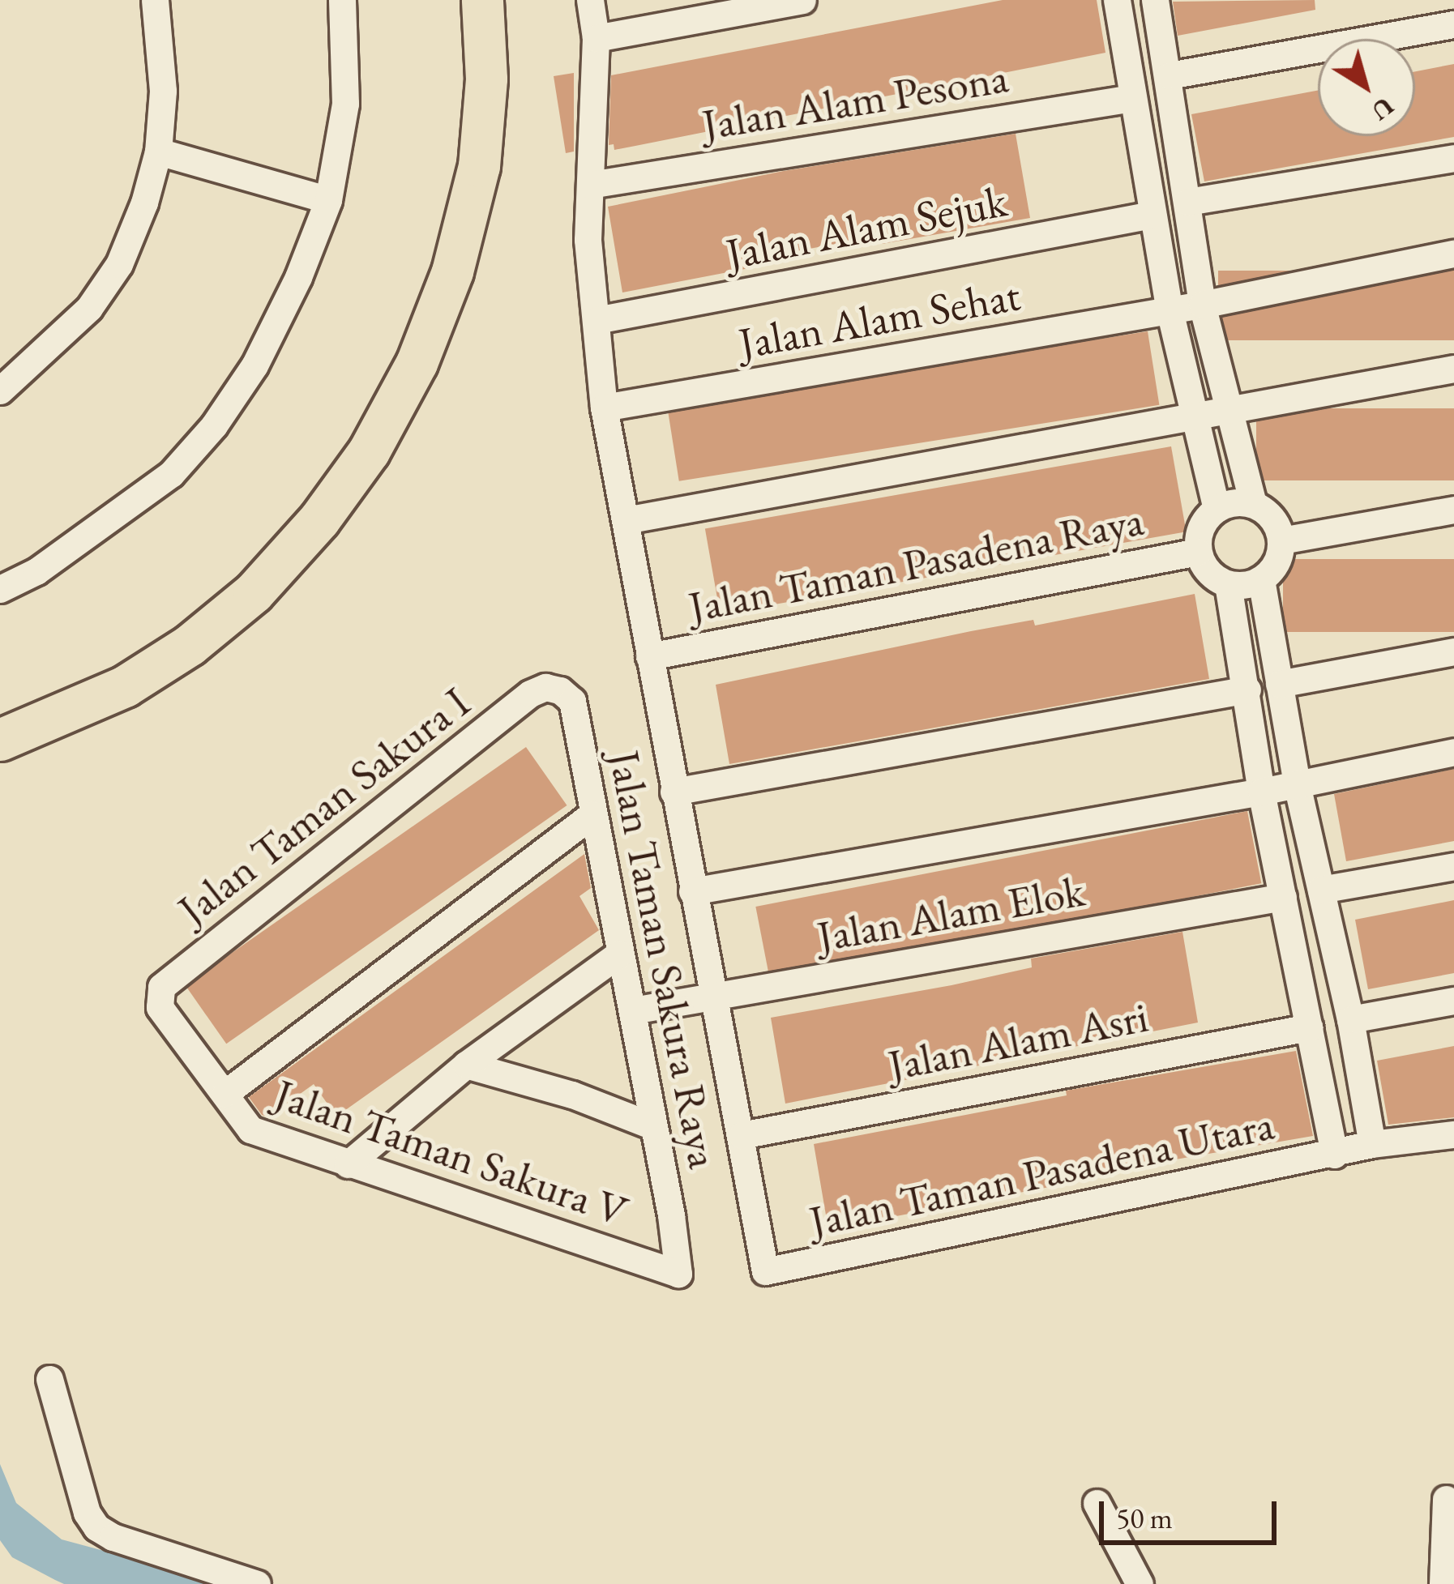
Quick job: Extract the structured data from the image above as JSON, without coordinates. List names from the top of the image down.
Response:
{
  "streets": {
    "street": [
      "Jalan Alam Pesona",
      "Jalan Alam Sejuk",
      "Jalan Alam Sehat",
      "Jalan Taman Pasadena Raya",
      "Jalan Taman Sakura I",
      "Jalan Alam Elok",
      "Jalan Taman Sakura Raya",
      "Jalan Alam Asri",
      "Jalan Taman Sakura V",
      "Jalan Taman Pasadena Utara"
    ]
  },
  "crossings": [
    ["Jalan Taman Sakura I", "Jalan Taman Sakura Raya"],
    ["Jalan Taman Sakura I", "Jalan Taman Sakura V"],
    ["Jalan Alam Elok", "Jalan Taman Sakura Raya"],
    ["Jalan Taman Sakura Raya", "Jalan Taman Sakura V"],
    ["Jalan Alam Asri", "Jalan Taman Pasadena Utara"]
  ],
  "scale_bar": "50 m",
  "north": "bottom right"
}
